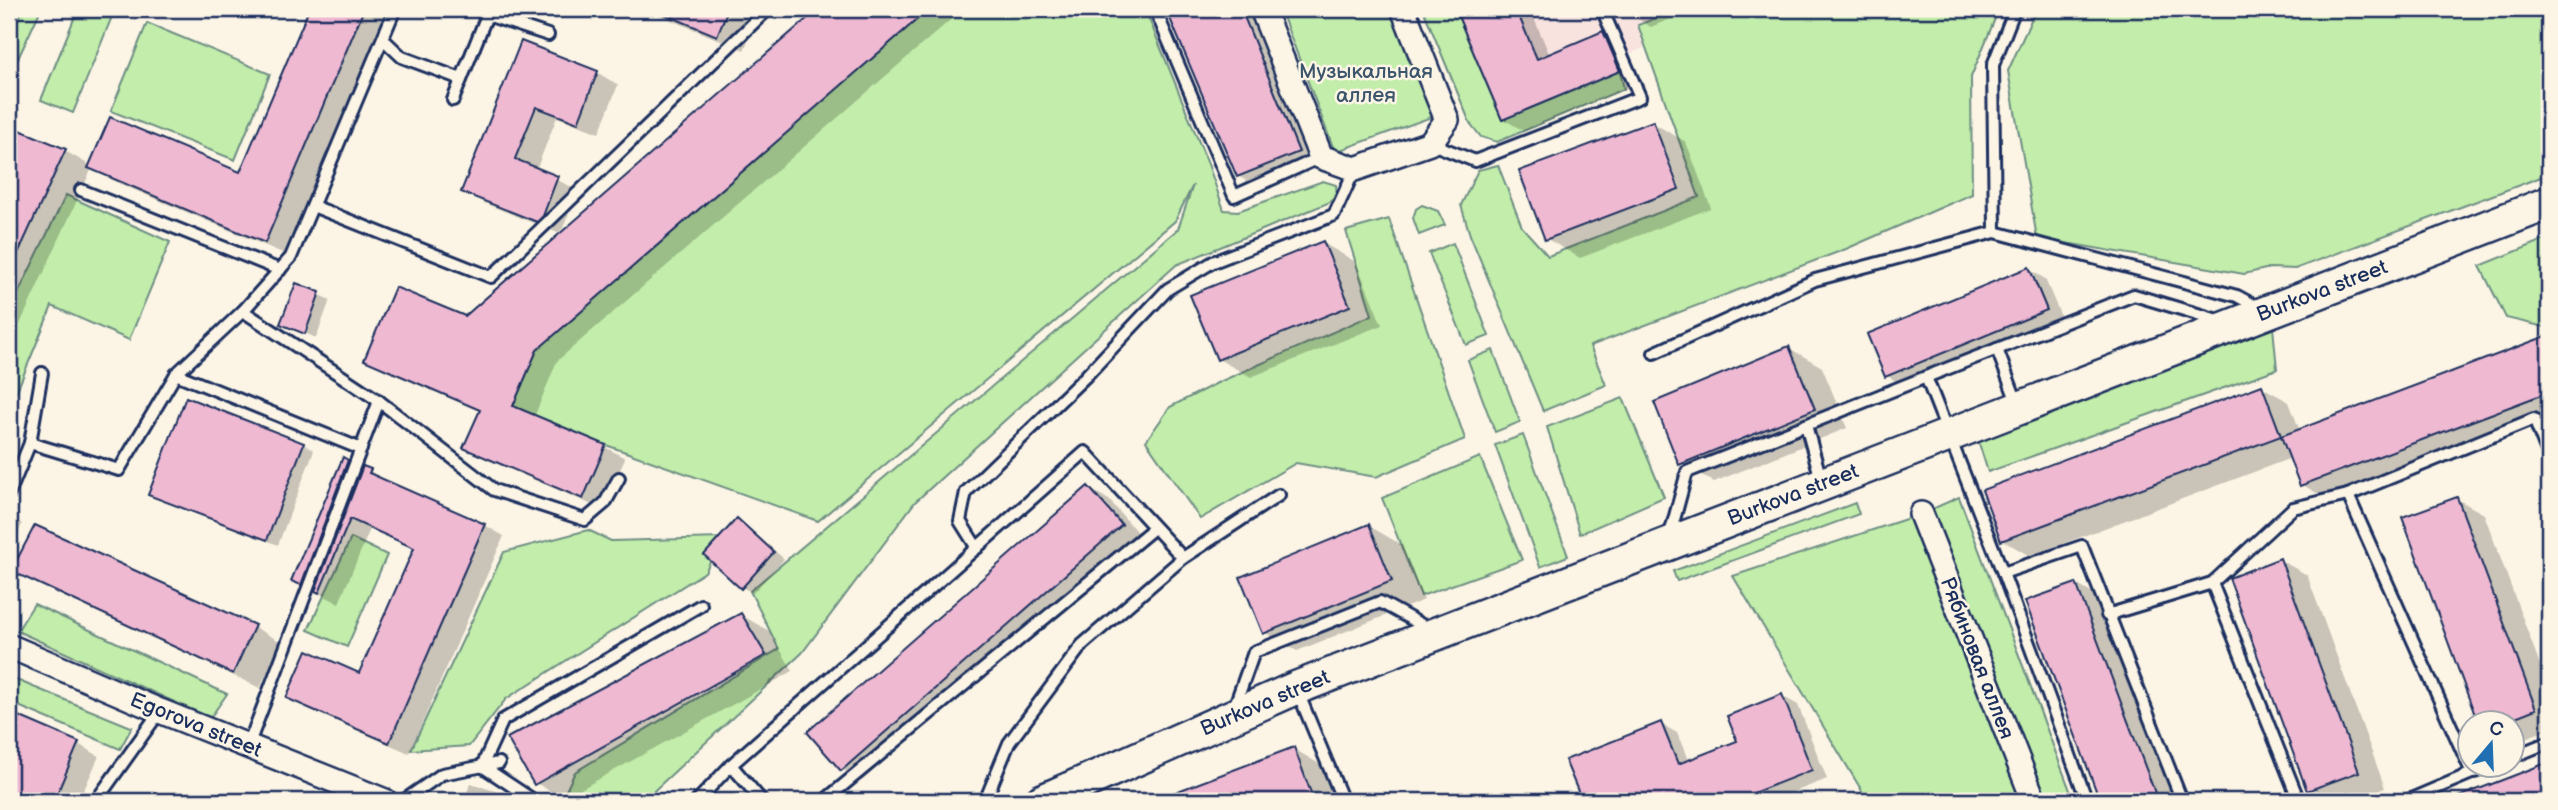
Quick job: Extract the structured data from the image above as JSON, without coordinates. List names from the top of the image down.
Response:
{
  "streets": {
    "street": ["Burkova street", "Рябиновая аллея", "Egorova street"]
  },
  "parks": ["Музыкальная аллея"],
  "north": "top"
}
